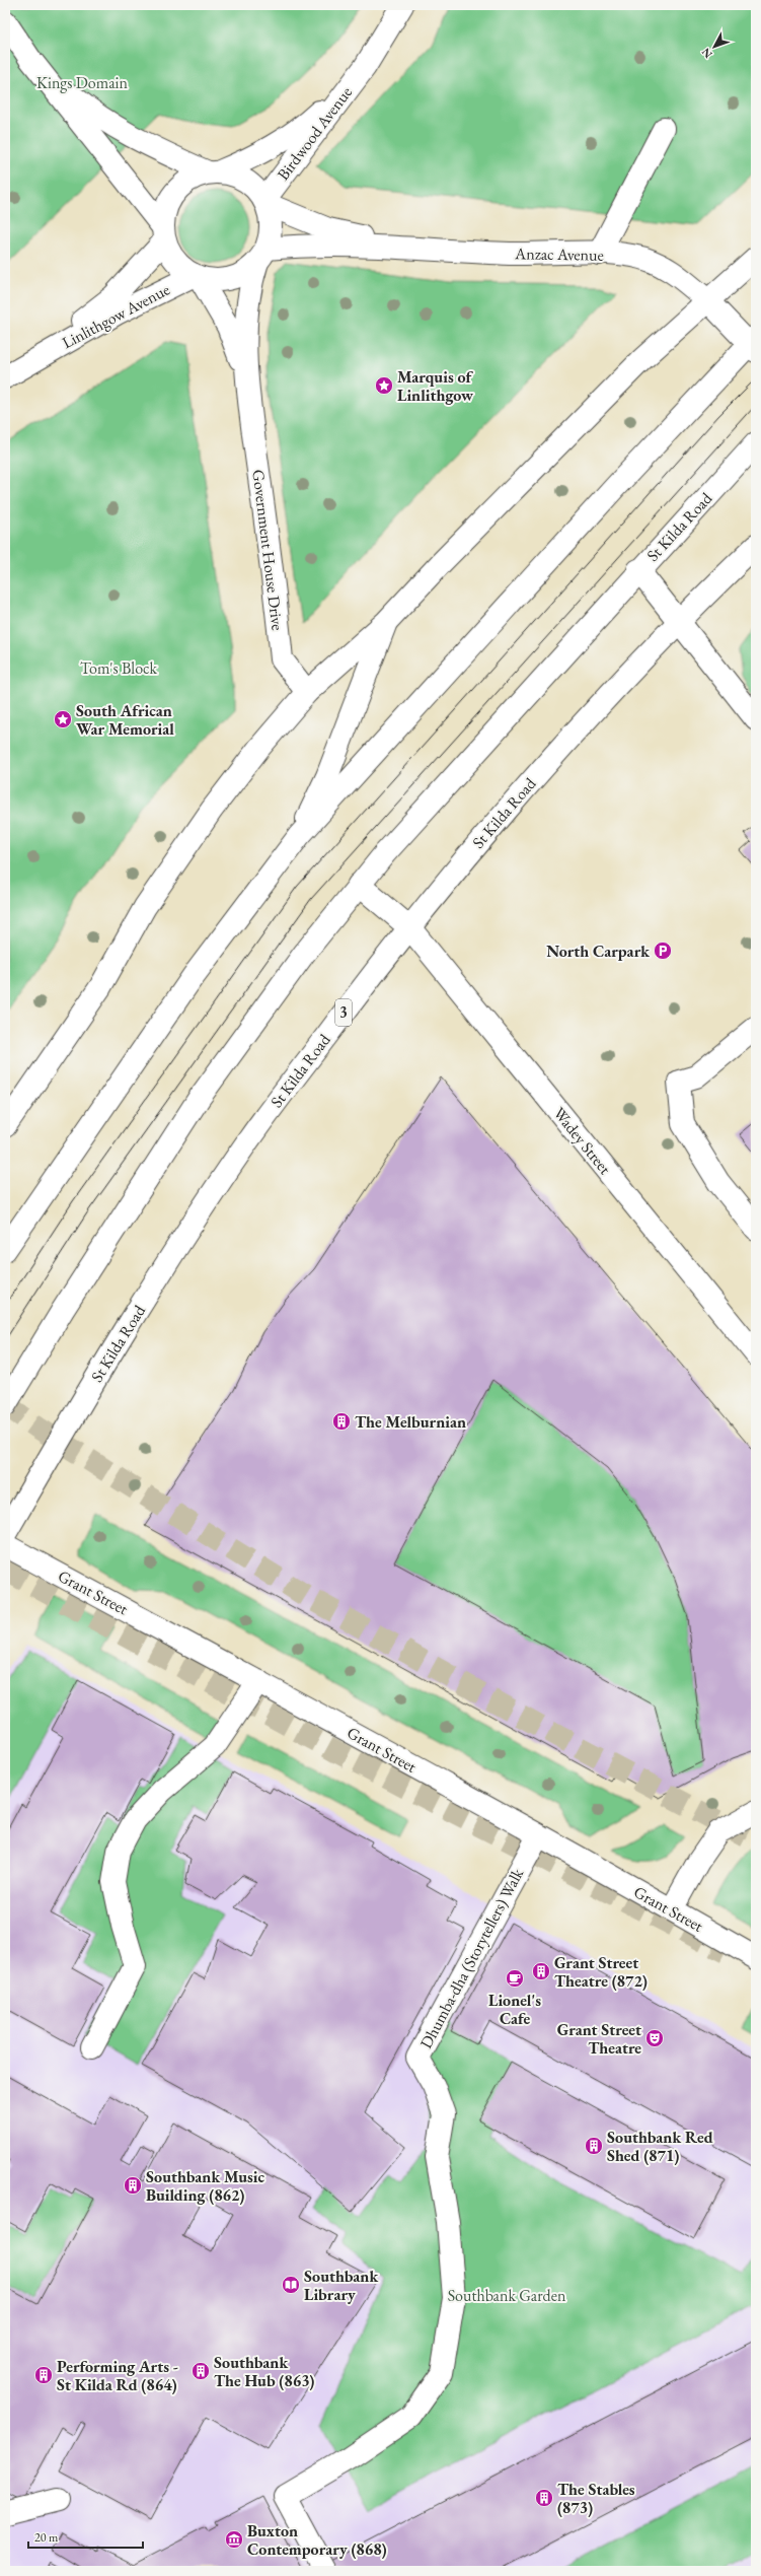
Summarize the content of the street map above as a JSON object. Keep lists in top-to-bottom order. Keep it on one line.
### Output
{"streets":{"main road":["Birdwood Avenue","Anzac Avenue","Linlithgow Avenue","St Kilda Road","Government House Drive","3","Wadey Street","Grant Street","Dhumba-dha (Storytellers) Walk"]},"crossings":[["Birdwood Avenue","Anzac Avenue"],["Birdwood Avenue","Linlithgow Avenue"],["Birdwood Avenue","Government House Drive"],["Anzac Avenue","Linlithgow Avenue"],["Anzac Avenue","Government House Drive"],["Linlithgow Avenue","Government House Drive"],["St Kilda Road","Wadey Street"],["Grant Street","Dhumba-dha (Storytellers) Walk"]],"parks":["Kings Domain","Tom's Block","Southbank Garden"],"places":{"place":["Marquis of Linlithgow","South African War Memorial"],"parking":["North Carpark"],"building":["The Melburnian","Grant Street Theatre (872)","Southbank Red Shed (871)","Southbank Music Building (862)","Southbank The Hub (863)","Performing Arts - St Kilda Rd (864)","The Stables (873)"],"cafe":["Lionel's Cafe"],"theatre":["Grant Street Theatre"],"library":["Southbank Library"],"museum":["Buxton Contemporary (868)"]},"scale_bar":"20 m","north":"bottom left"}
